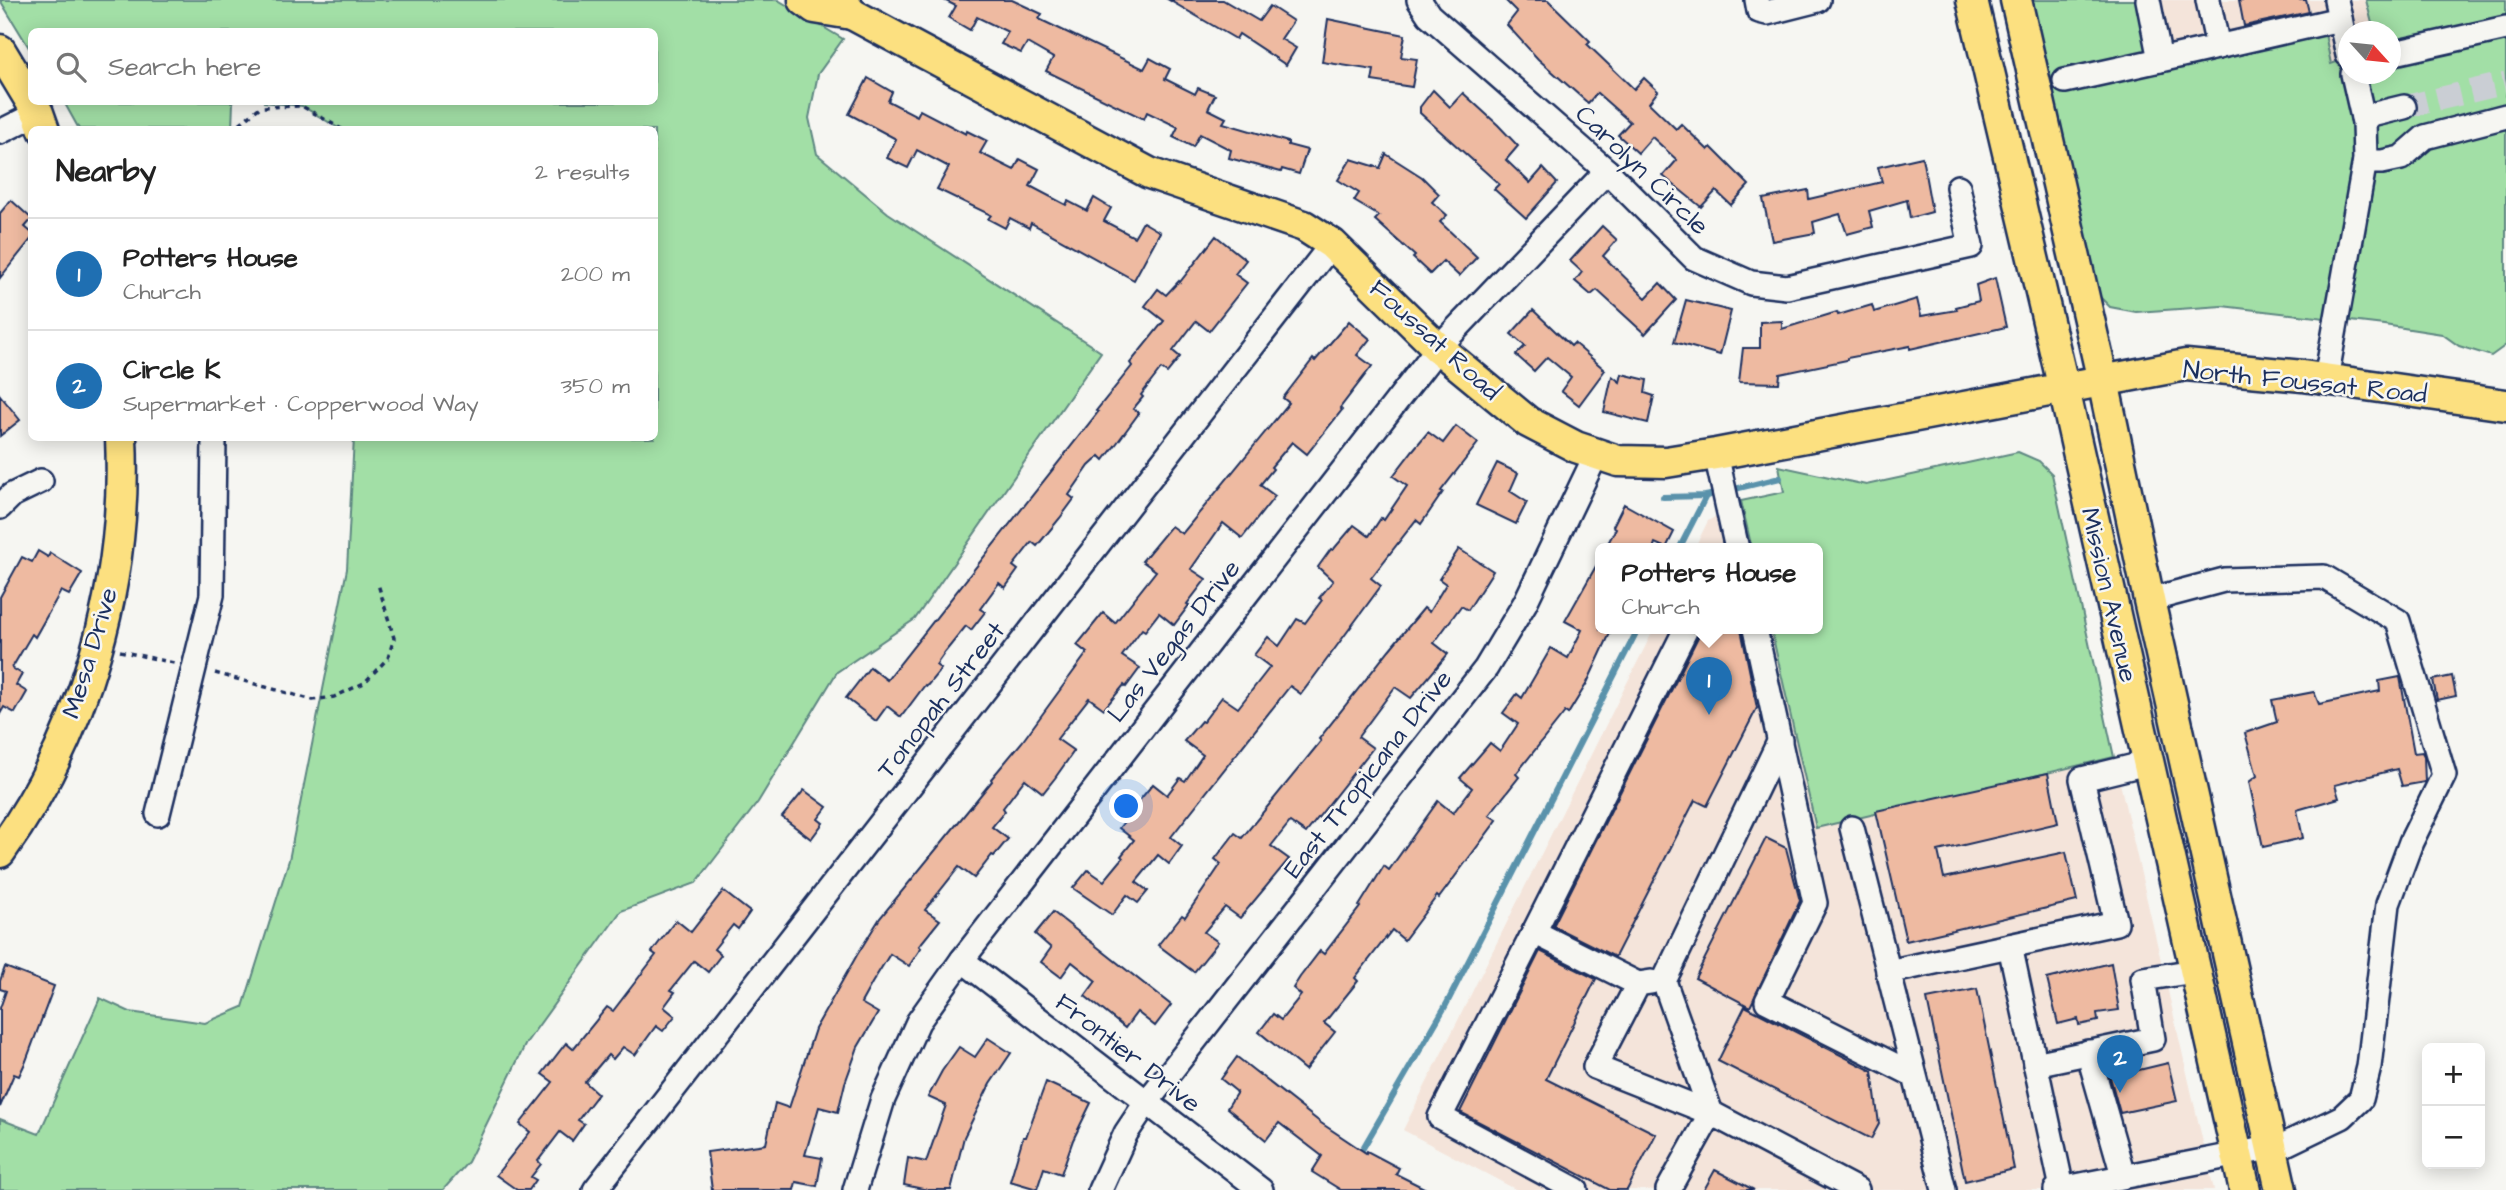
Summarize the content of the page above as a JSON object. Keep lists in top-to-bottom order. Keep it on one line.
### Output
{"streets":{"main road":["Foussat Road","North Foussat Road","Mission Avenue","Mesa Drive"],"street":["Carolyn Circle","Las Vegas Drive","Tonopah Street","East Tropicana Drive","Frontier Drive"]},"crossings":[["Carolyn Circle","Las Vegas Drive"],["Foussat Road","North Foussat Road"],["Foussat Road","Mission Avenue"],["Foussat Road","Las Vegas Drive"],["Foussat Road","Tonopah Street"],["Foussat Road","East Tropicana Drive"],["North Foussat Road","Mission Avenue"],["Las Vegas Drive","Frontier Drive"],["East Tropicana Drive","Frontier Drive"]],"north":"bottom right","page":{"search":"Search here","heading":["Nearby","2 results"],"list":[{"mark":"1","name":"Potters House","note":"Church","value":"200 m"},{"mark":"2","name":"Circle K","note":"Supermarket · Copperwood Way","value":"350 m"}],"popup":["Potters House","Church"],"pins":["1","2"],"map_buttons":["+","−"]}}
